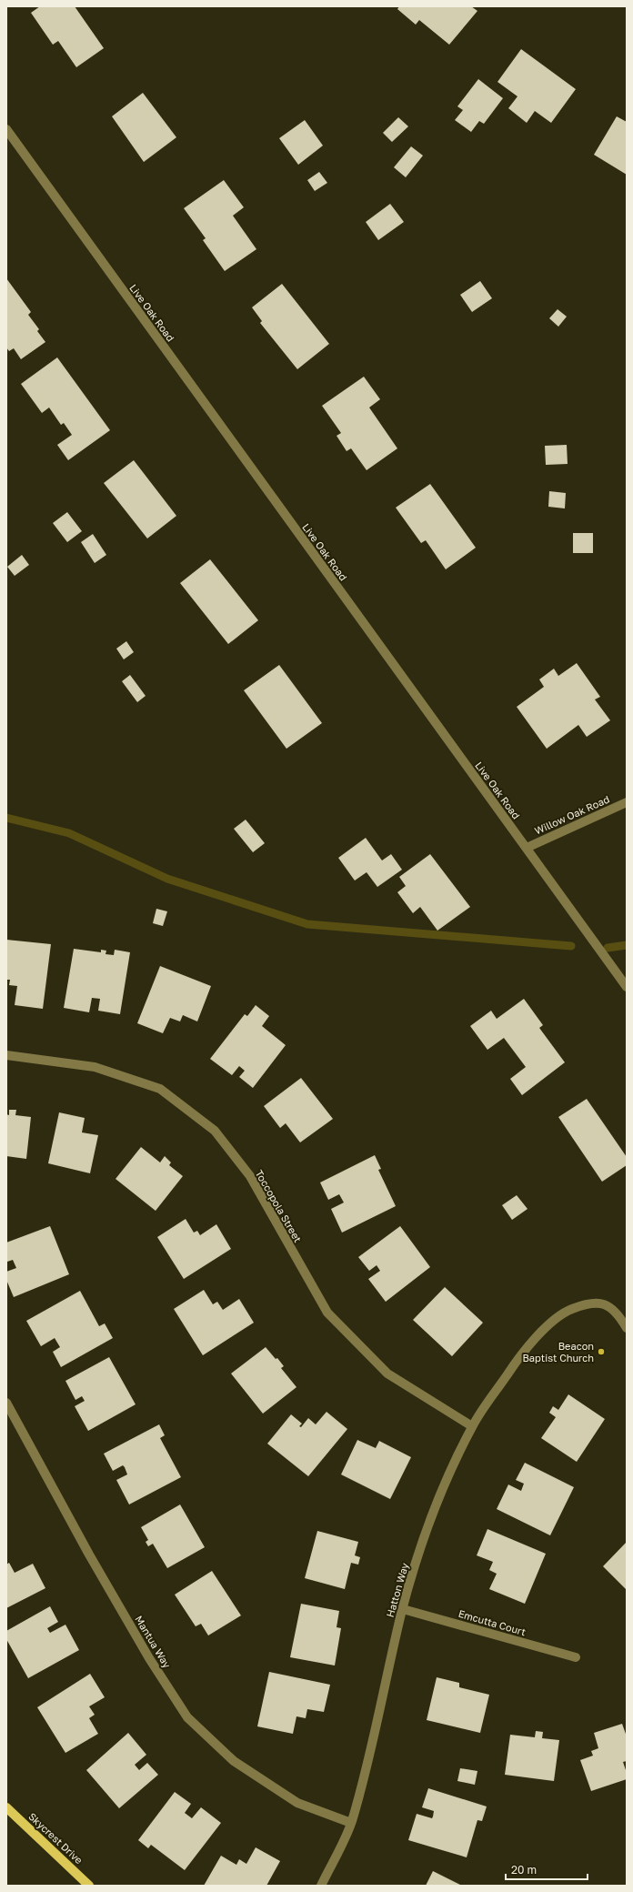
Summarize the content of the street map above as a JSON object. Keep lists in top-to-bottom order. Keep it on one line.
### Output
{"streets":{"main road":["Skycrest Drive"],"street":["Live Oak Road","Willow Oak Road","Toccopola Street","Hatton Way","Emcutta Court","Mantua Way"]},"crossings":[["Live Oak Road","Willow Oak Road"],["Toccopola Street","Hatton Way"],["Hatton Way","Emcutta Court"],["Hatton Way","Mantua Way"]],"places":["Beacon Baptist Church"],"scale_bar":"20 m"}
